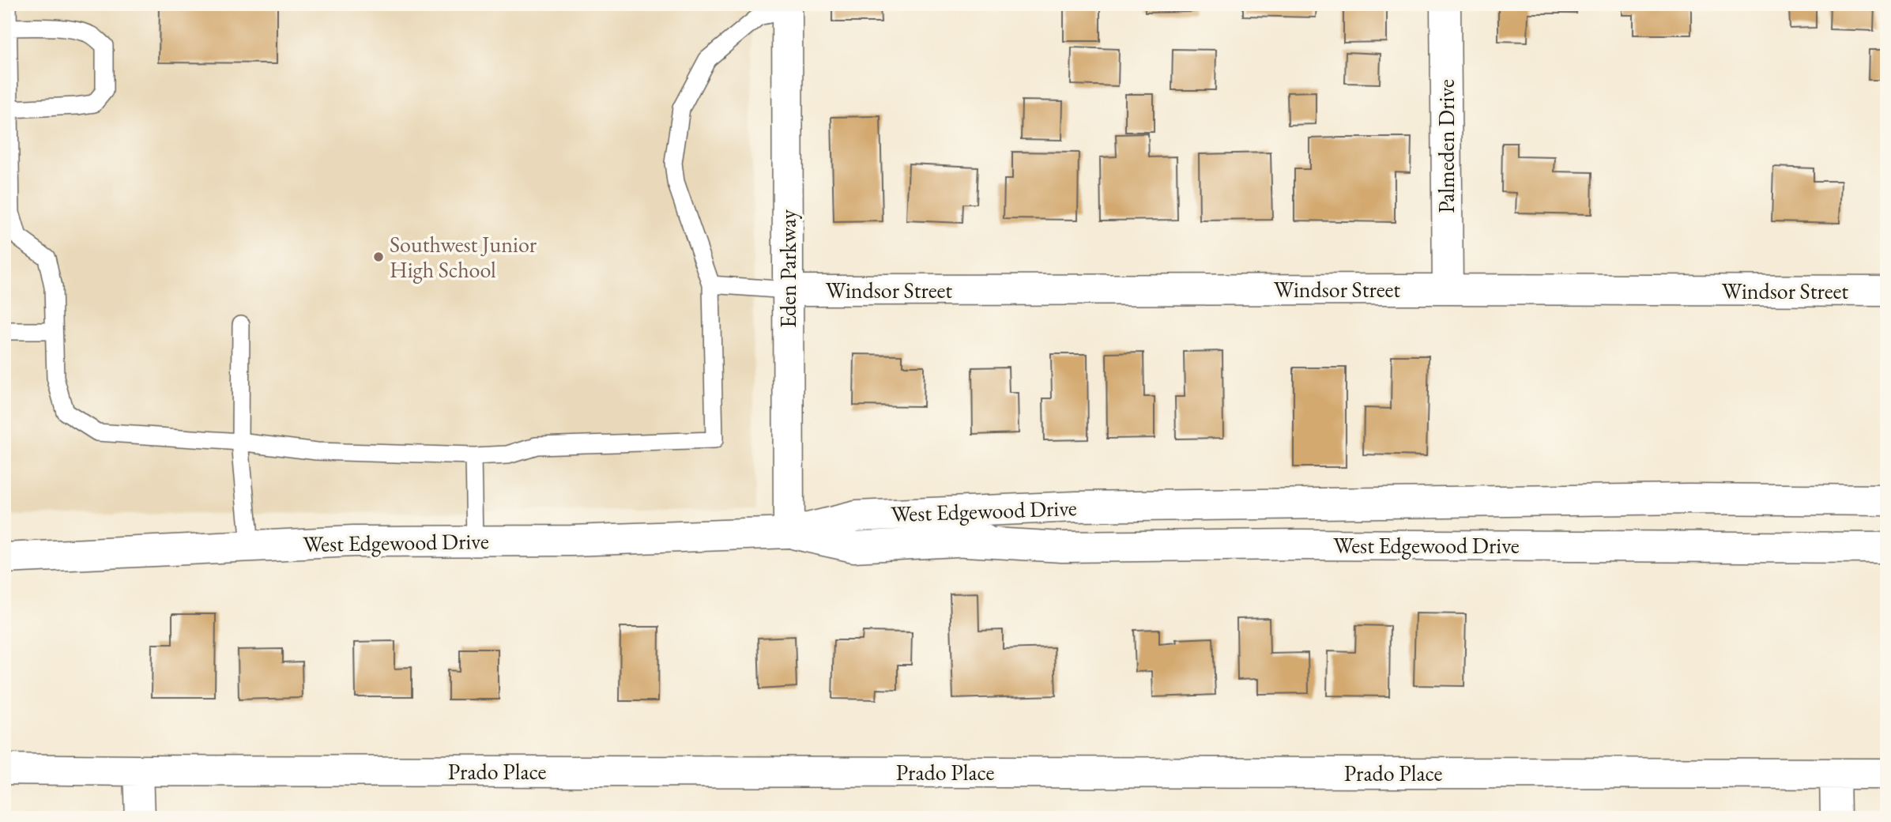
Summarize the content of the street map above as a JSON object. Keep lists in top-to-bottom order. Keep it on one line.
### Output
{"streets":{"street":["Palmeden Drive","Eden Parkway","Windsor Street","West Edgewood Drive","Prado Place"]},"crossings":[["Palmeden Drive","Windsor Street"],["Eden Parkway","Windsor Street"],["Eden Parkway","West Edgewood Drive"]],"places":["Southwest Junior High School"]}
